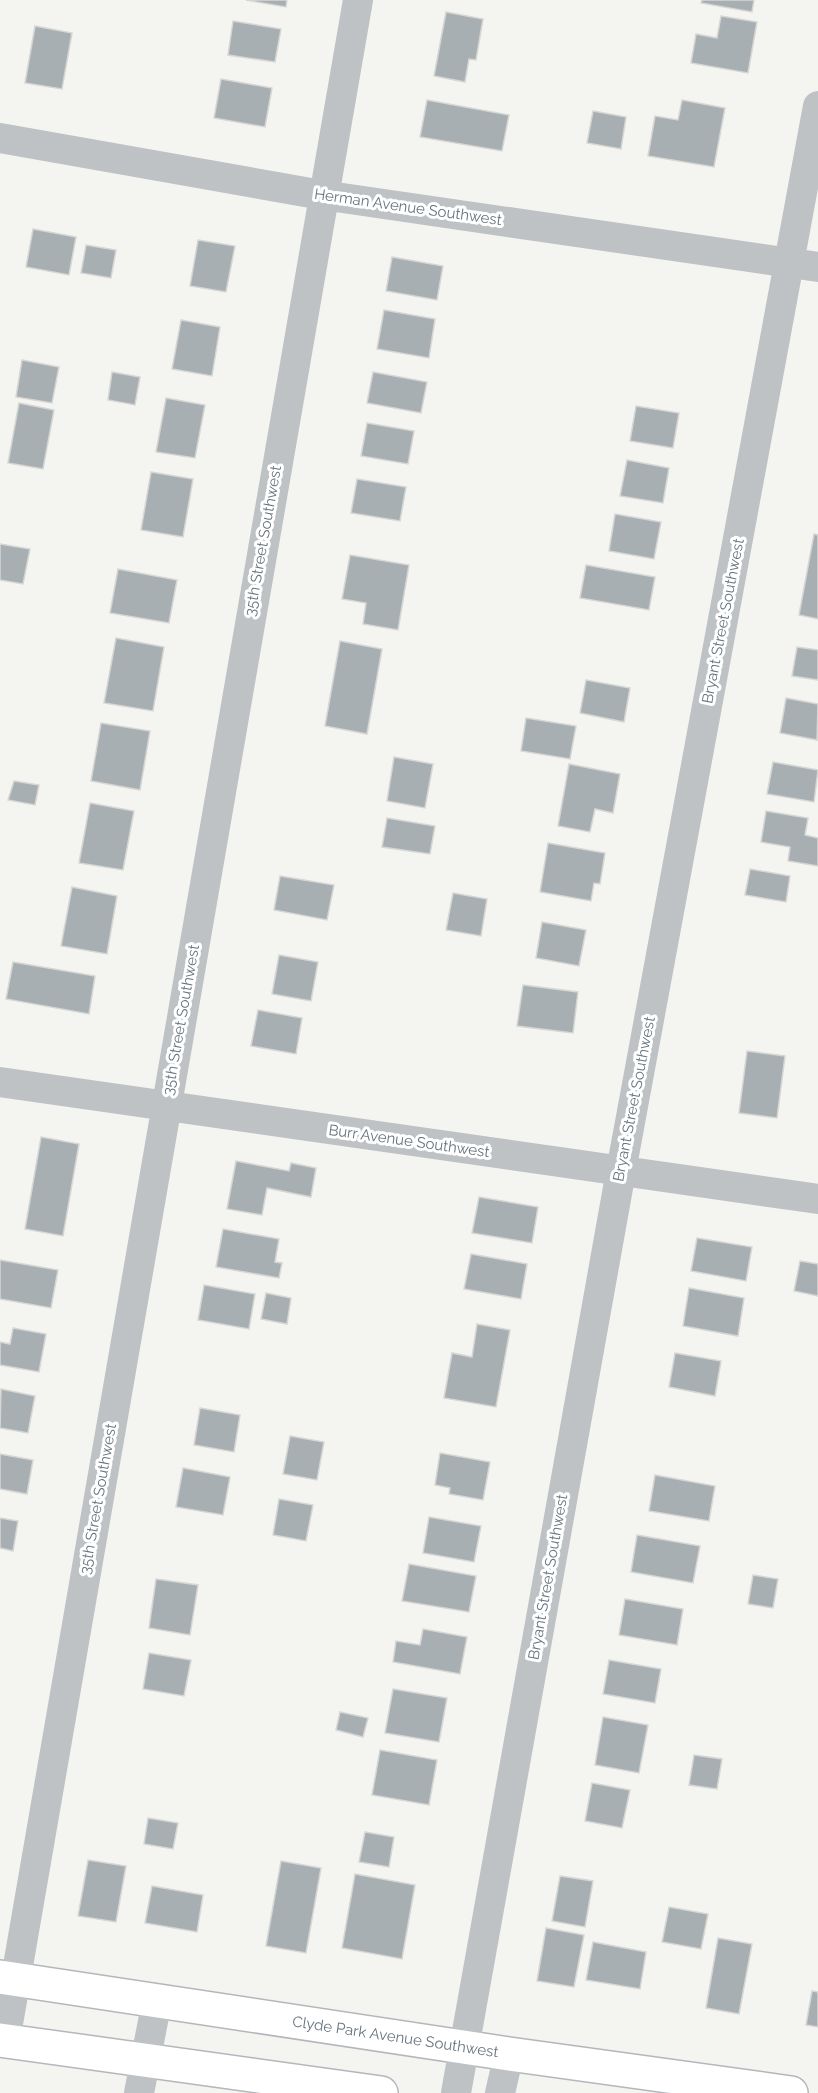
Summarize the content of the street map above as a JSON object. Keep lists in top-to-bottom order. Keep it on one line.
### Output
{"streets":{"main road":["Clyde Park Avenue Southwest"],"street":["Herman Avenue Southwest","35th Street Southwest","Bryant Street Southwest","Burr Avenue Southwest"]},"crossings":[["Herman Avenue Southwest","35th Street Southwest"],["Herman Avenue Southwest","Bryant Street Southwest"],["35th Street Southwest","Burr Avenue Southwest"],["35th Street Southwest","Clyde Park Avenue Southwest"],["Bryant Street Southwest","Burr Avenue Southwest"],["Bryant Street Southwest","Clyde Park Avenue Southwest"]]}
